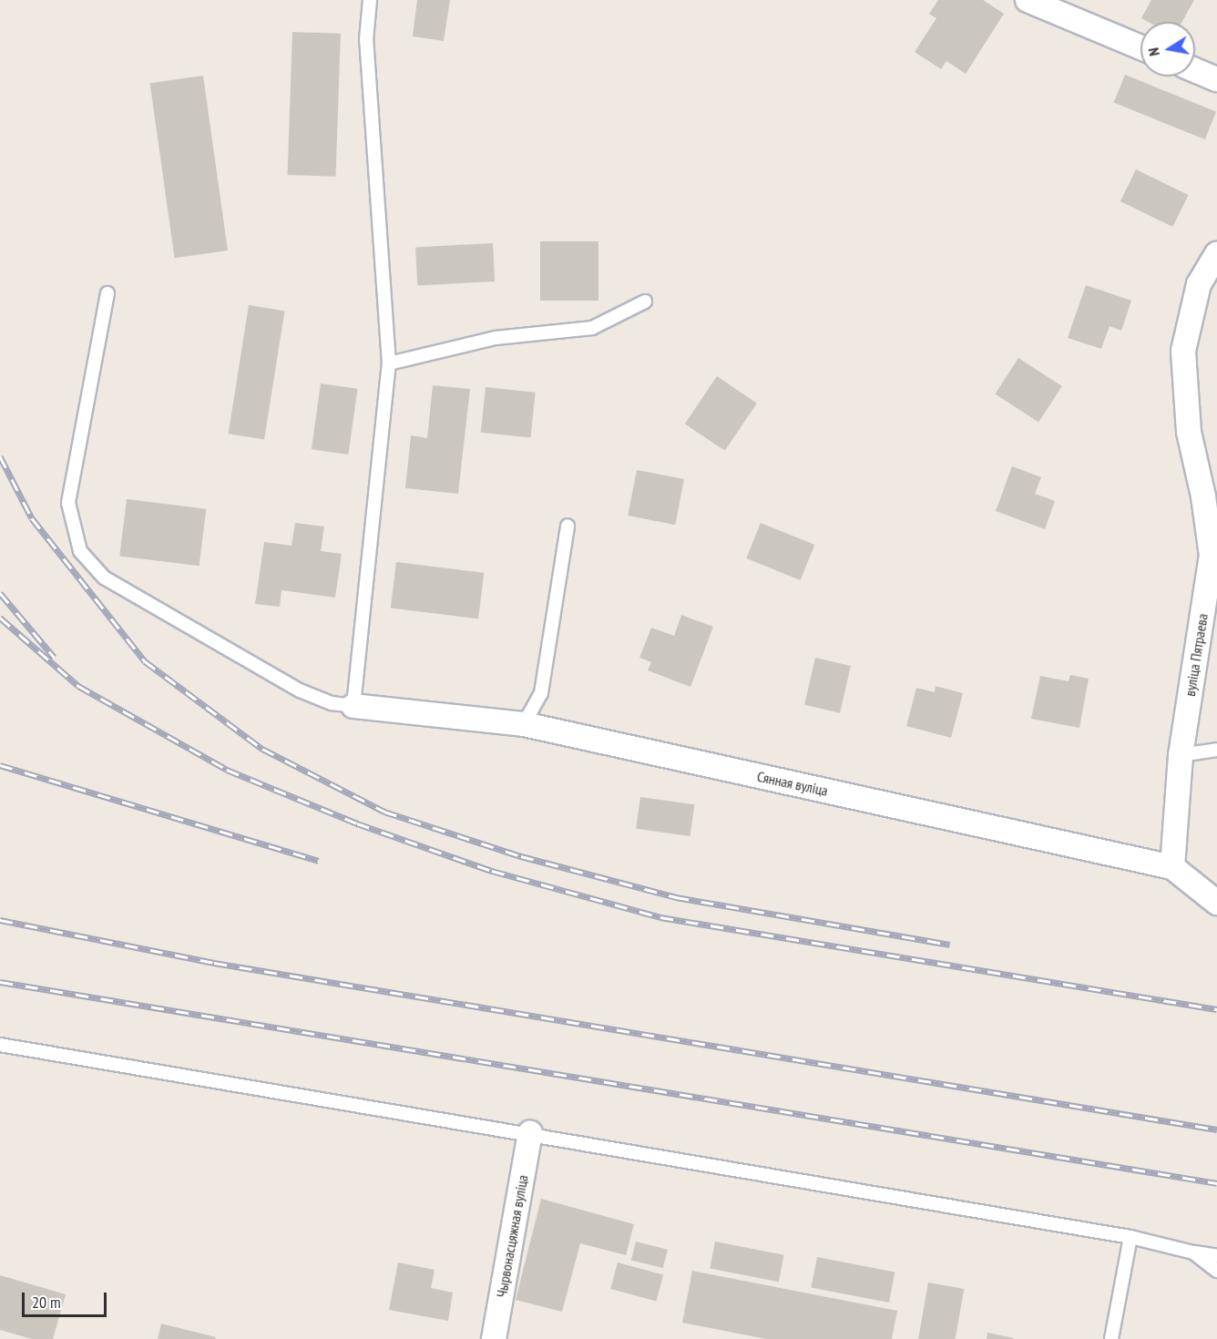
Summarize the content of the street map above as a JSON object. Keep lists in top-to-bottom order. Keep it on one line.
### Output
{"streets":{"street":["вуліца Пятраева","Сянная вуліца","Чырвонасцяжная вуліца"]},"crossings":[["вуліца Пятраева","Сянная вуліца"]],"scale_bar":"20 m","north":"left"}
